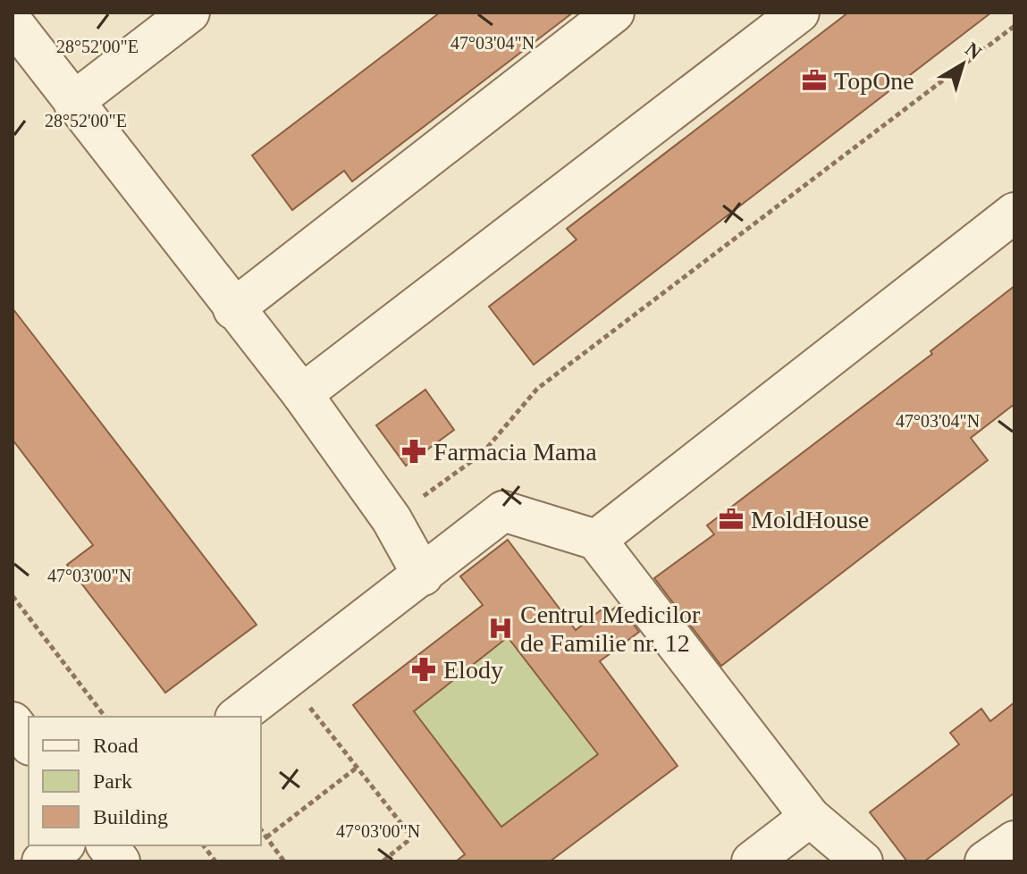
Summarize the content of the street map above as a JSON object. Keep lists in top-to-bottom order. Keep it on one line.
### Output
{"places":{"office":["TopOne","MoldHouse"],"pharmacy":["Farmacia Mama","Elody"],"hospital":["Centrul Medicilor de Familie nr. 12"]},"legend":["Road","Park","Building"],"north":"top right","coordinates":["47°03'04\"N","28°52'00\"E","47°03'00\"N"]}
